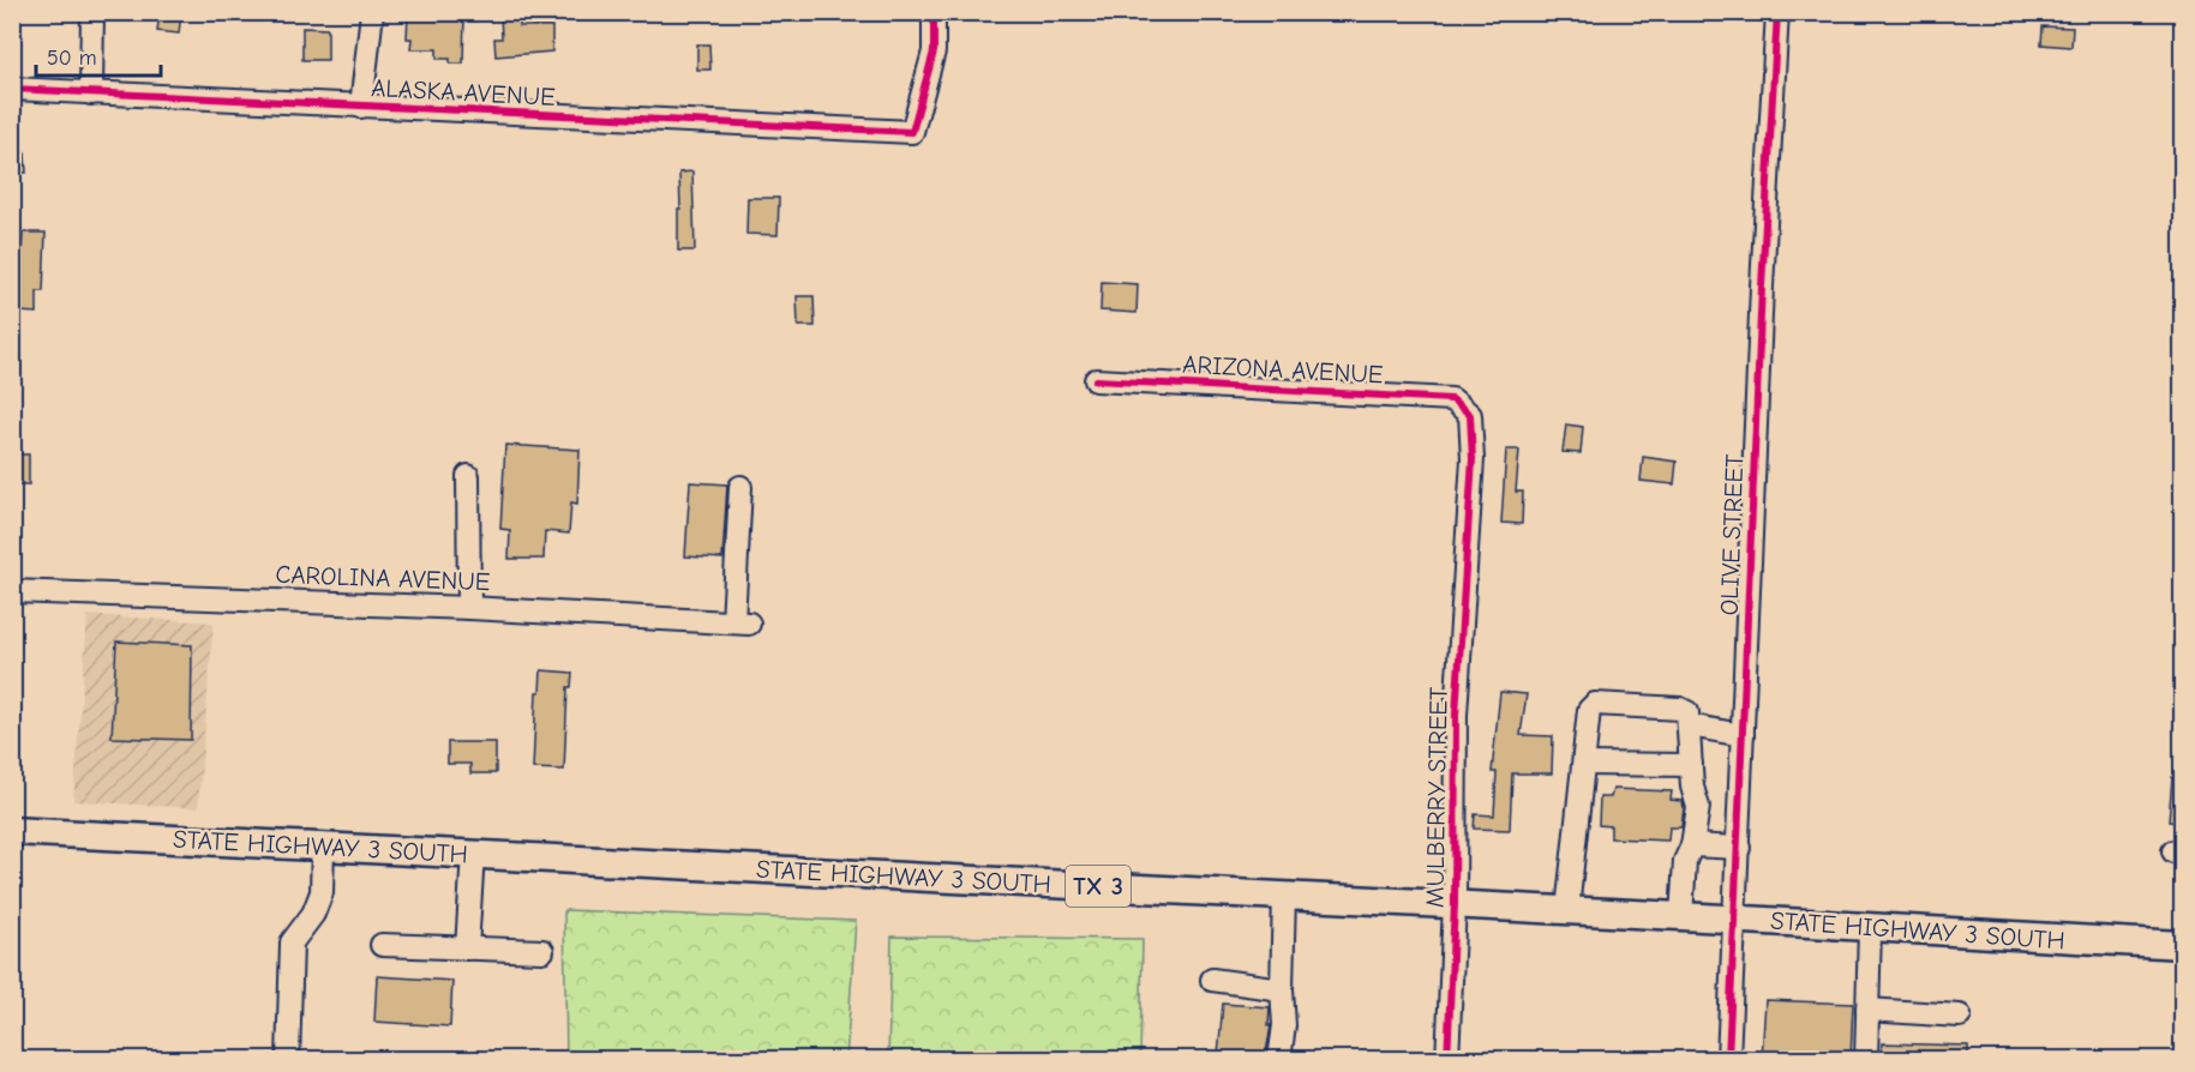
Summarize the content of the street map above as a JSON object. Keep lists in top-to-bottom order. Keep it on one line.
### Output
{"streets":{"main road":["STATE HIGHWAY 3 SOUTH","TX 3"],"street":["ALASKA AVENUE","ARIZONA AVENUE","OLIVE STREET","CAROLINA AVENUE","MULBERRY STREET"]},"crossings":[["ARIZONA AVENUE","MULBERRY STREET"],["OLIVE STREET","STATE HIGHWAY 3 SOUTH"],["MULBERRY STREET","STATE HIGHWAY 3 SOUTH"]],"scale_bar":"50 m"}
